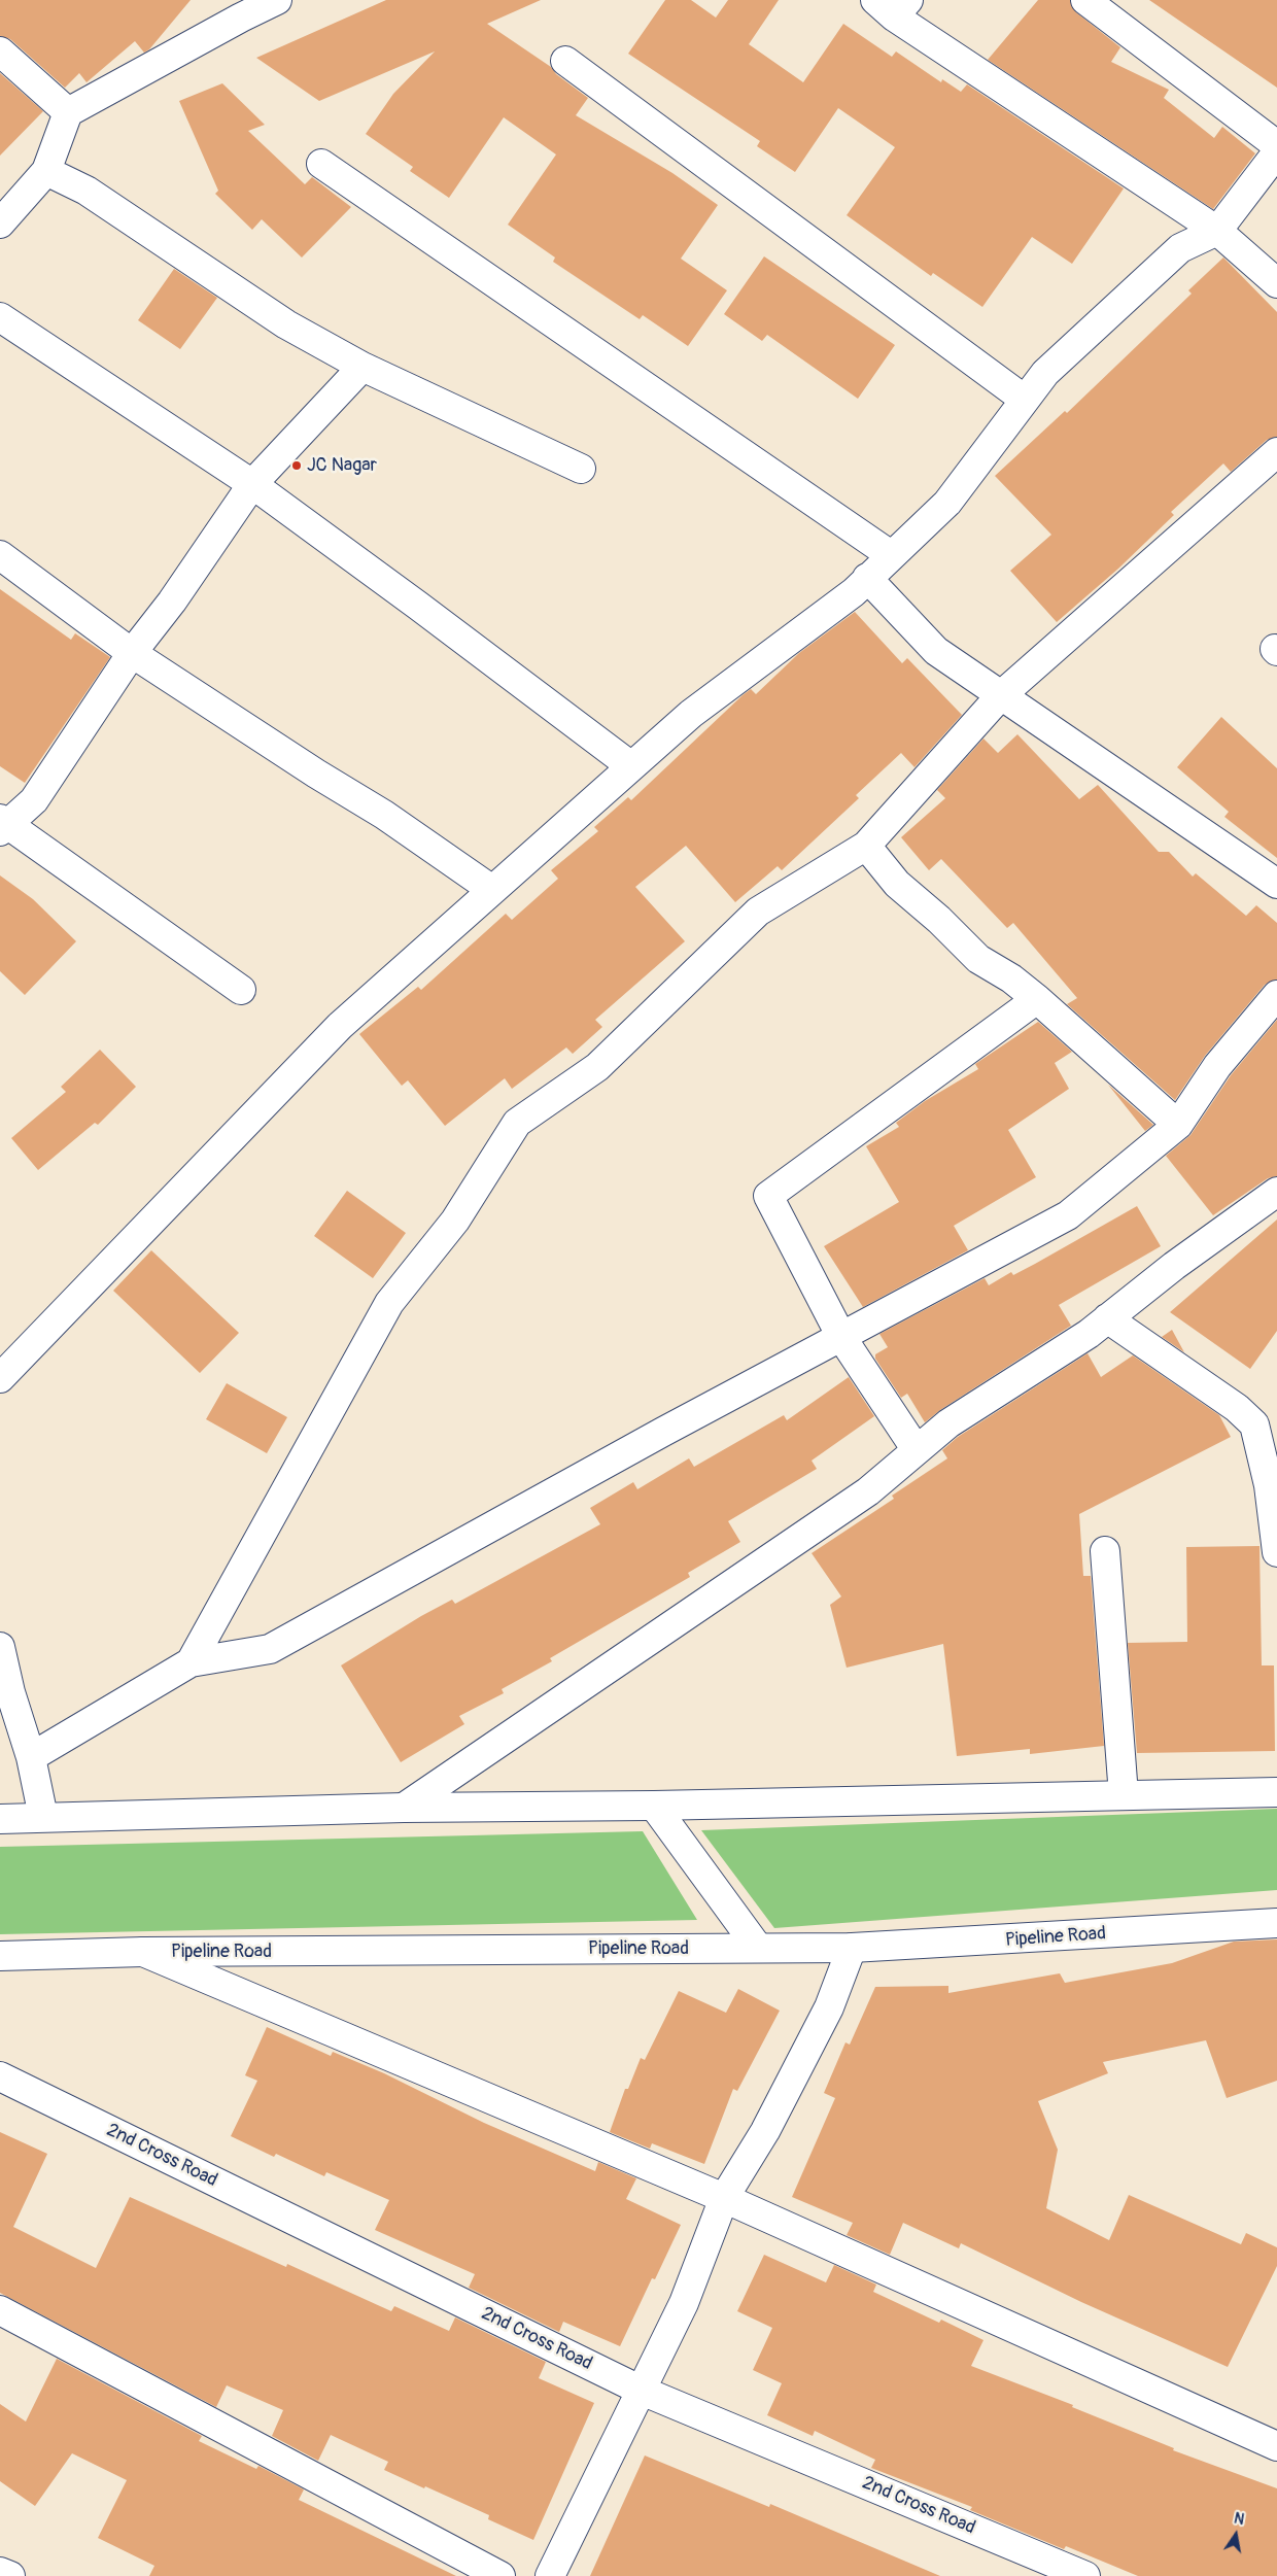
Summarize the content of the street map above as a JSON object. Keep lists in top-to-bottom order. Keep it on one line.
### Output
{"streets":{"street":["Pipeline Road","2nd Cross Road"]},"places":["JC Nagar"],"north":"top"}
